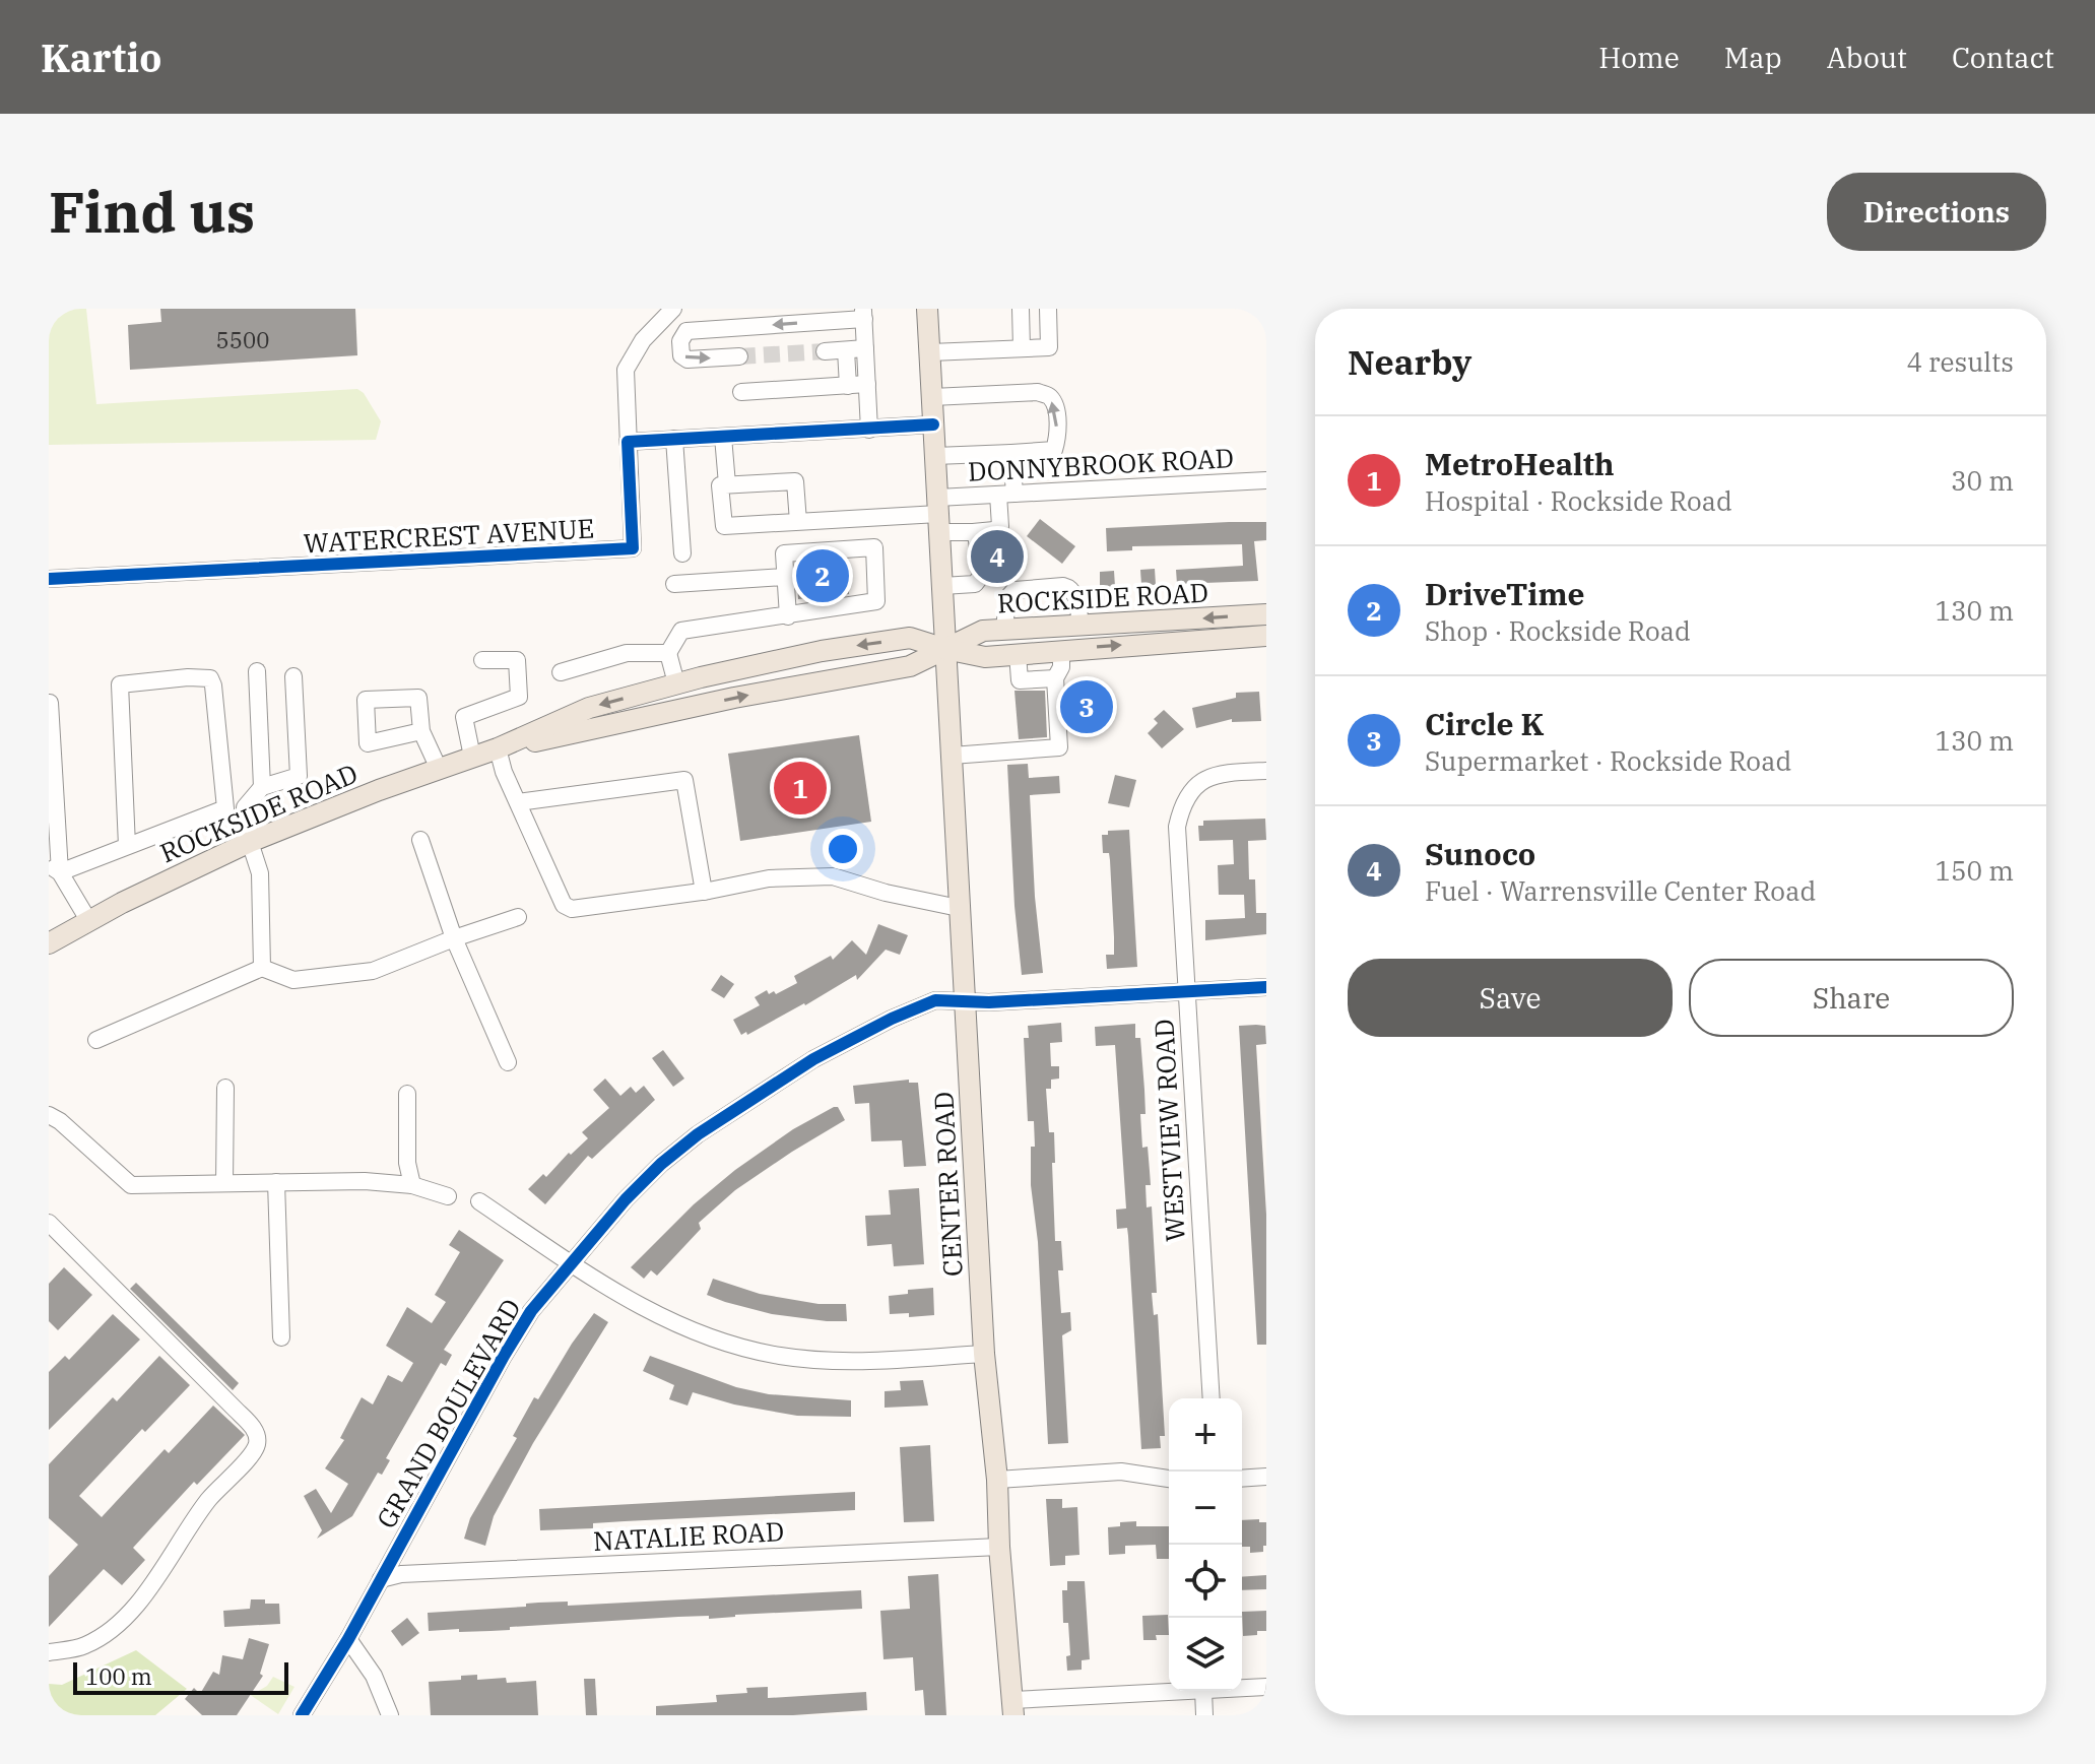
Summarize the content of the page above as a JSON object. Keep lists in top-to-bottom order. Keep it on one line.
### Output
{"streets":{"main road":["ROCKSIDE ROAD","CENTER ROAD"],"street":["DONNYBROOK ROAD","WATERCREST AVENUE","WESTVIEW ROAD","GRAND BOULEVARD","NATALIE ROAD"]},"crossings":[["DONNYBROOK ROAD","CENTER ROAD"],["ROCKSIDE ROAD","CENTER ROAD"],["WESTVIEW ROAD","GRAND BOULEVARD"],["CENTER ROAD","GRAND BOULEVARD"],["CENTER ROAD","NATALIE ROAD"],["GRAND BOULEVARD","NATALIE ROAD"]],"house_numbers":["5500"],"scale_bar":"100 m","page":{"header":"Kartio","nav":["Home","Map","About","Contact"],"buttons":["Directions",["Save","Share"]],"title":"Find us","heading":["Nearby","4 results"],"list":[{"mark":"1","name":"MetroHealth","note":"Hospital · Rockside Road","value":"30 m"},{"mark":"2","name":"DriveTime","note":"Shop · Rockside Road","value":"130 m"},{"mark":"3","name":"Circle K","note":"Supermarket · Rockside Road","value":"130 m"},{"mark":"4","name":"Sunoco","note":"Fuel · Warrensville Center Road","value":"150 m"}],"pins":["4","2","3","1"],"map_buttons":["+","−"],"scale":"100 m"}}
